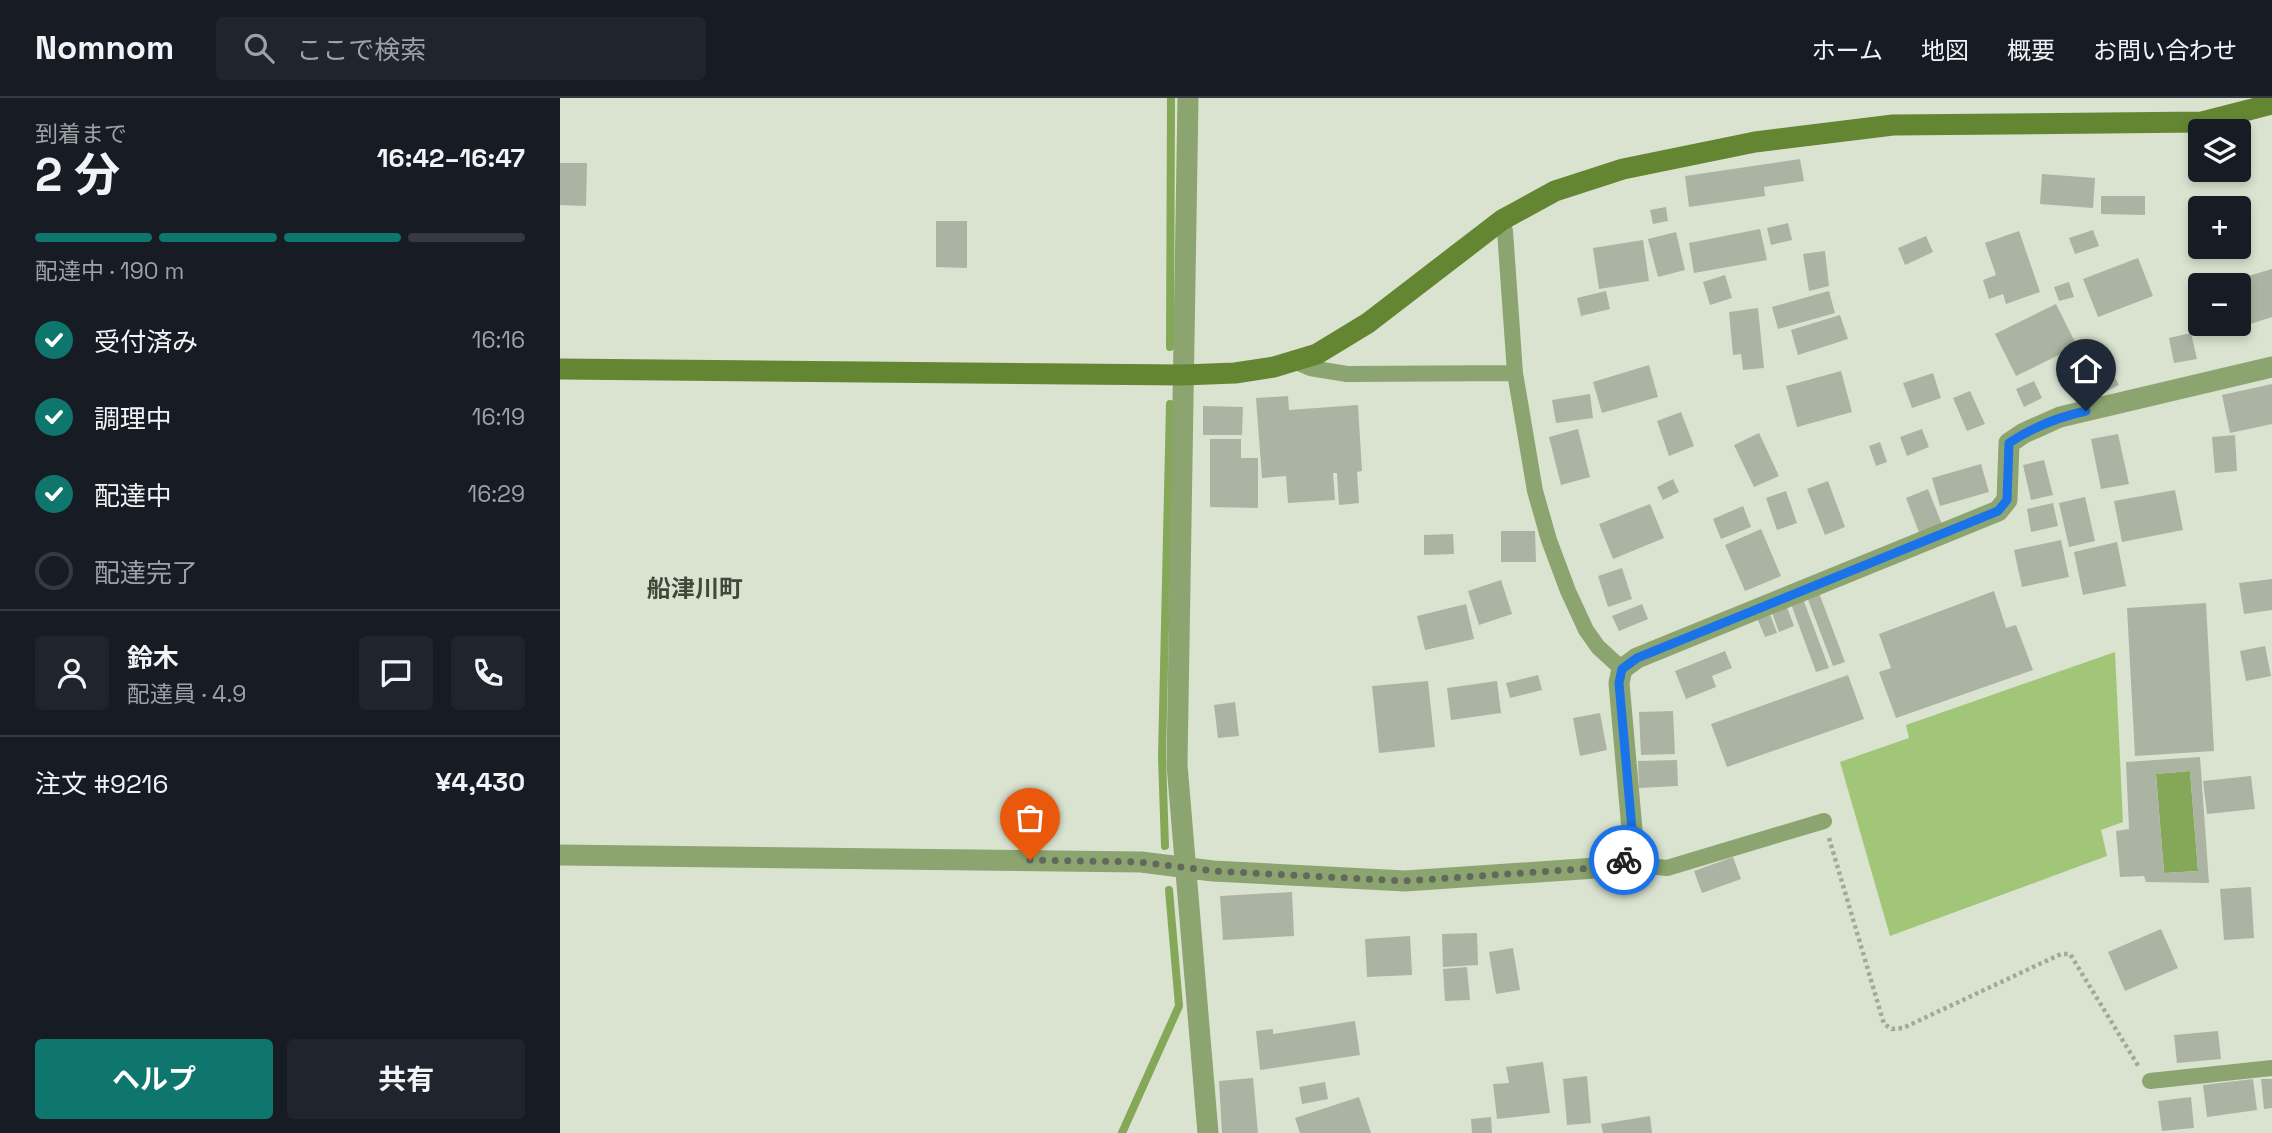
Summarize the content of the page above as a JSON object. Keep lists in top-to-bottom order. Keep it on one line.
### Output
{"districts":["船津川町"],"page":{"header":"Nomnom","search":"ここで検索","nav":["ホーム","地図","概要","お問い合わせ"],"heading":["2 分","到着まで","16:42–16:47"],"panel":["鈴木","配達員 · 4.9","注文 #9216","¥4,430"],"map_buttons":["+","−"],"bar":"配達中 · 190 m","list":[["受付済み","16:16"],["調理中","16:19"],["配達中","16:29"],"配達完了"],"buttons":["ヘルプ","共有"]}}
